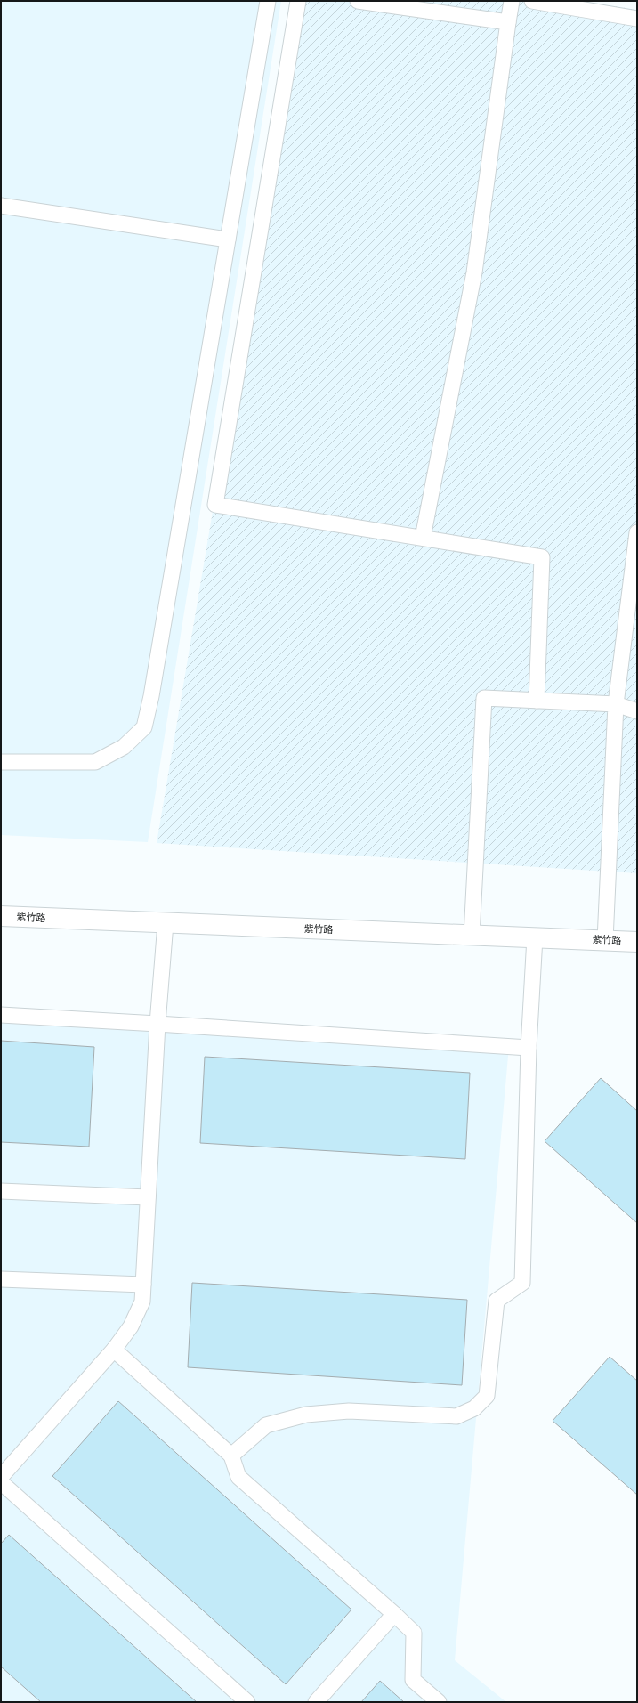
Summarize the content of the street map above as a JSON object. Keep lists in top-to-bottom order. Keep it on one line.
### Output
{"streets":{"street":["紫竹路"]}}
